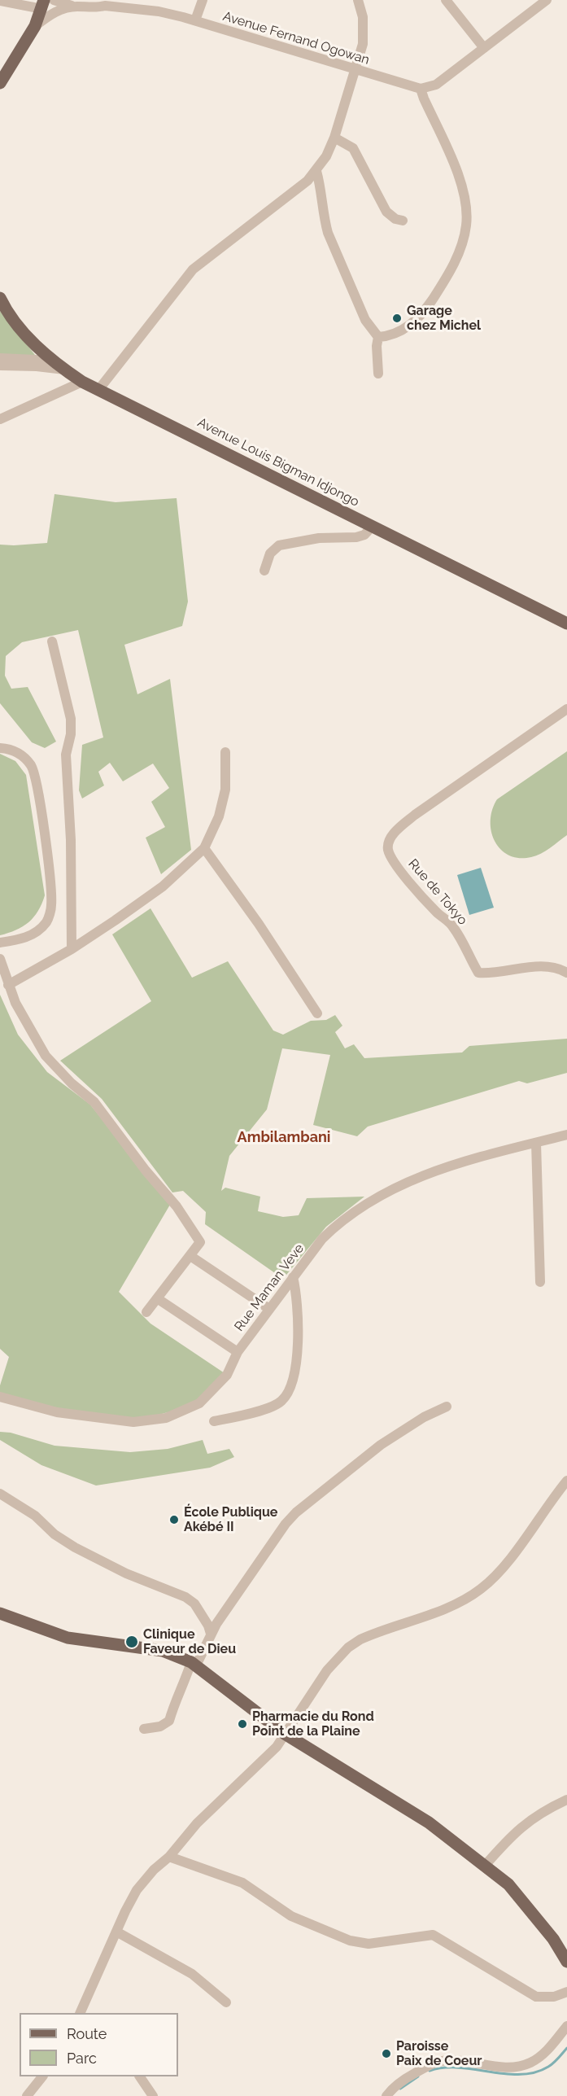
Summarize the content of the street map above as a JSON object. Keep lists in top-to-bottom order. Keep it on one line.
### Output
{"streets":{"main road":["Avenue Louis Bigman Idjongo"],"street":["Avenue Fernand Ogowan","Rue de Tokyo","Rue Maman Veve"]},"districts":["Ambilambani"],"places":["Garage chez Michel","École Publique Akébé II","Clinique Faveur de Dieu","Pharmacie du Rond Point de la Plaine","Paroisse Paix de Coeur"],"legend":["Route","Parc"]}
